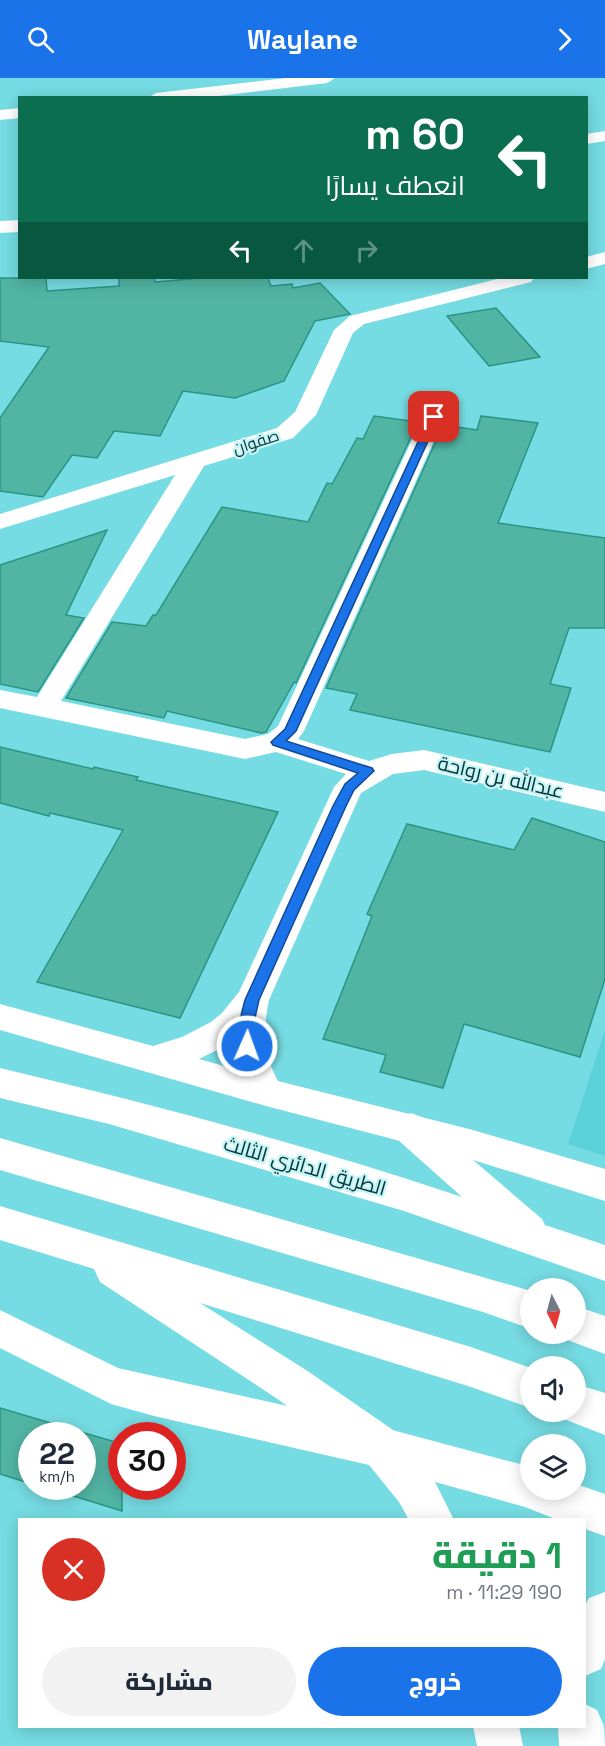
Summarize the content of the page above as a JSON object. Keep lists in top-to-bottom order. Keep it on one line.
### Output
{"streets":{"main road":["الطريق الدائري الثالث"],"street":["صفوان","عبدالله بن رواحة"]},"north":"bottom","page":{"header":"Waylane","turn":["60 m","انعطف يسارًا"],"speed":"22 km/h","limit":"30","heading":["1 دقيقة","190 m · 11:29"],"buttons":["خروج","مشاركة"]}}
